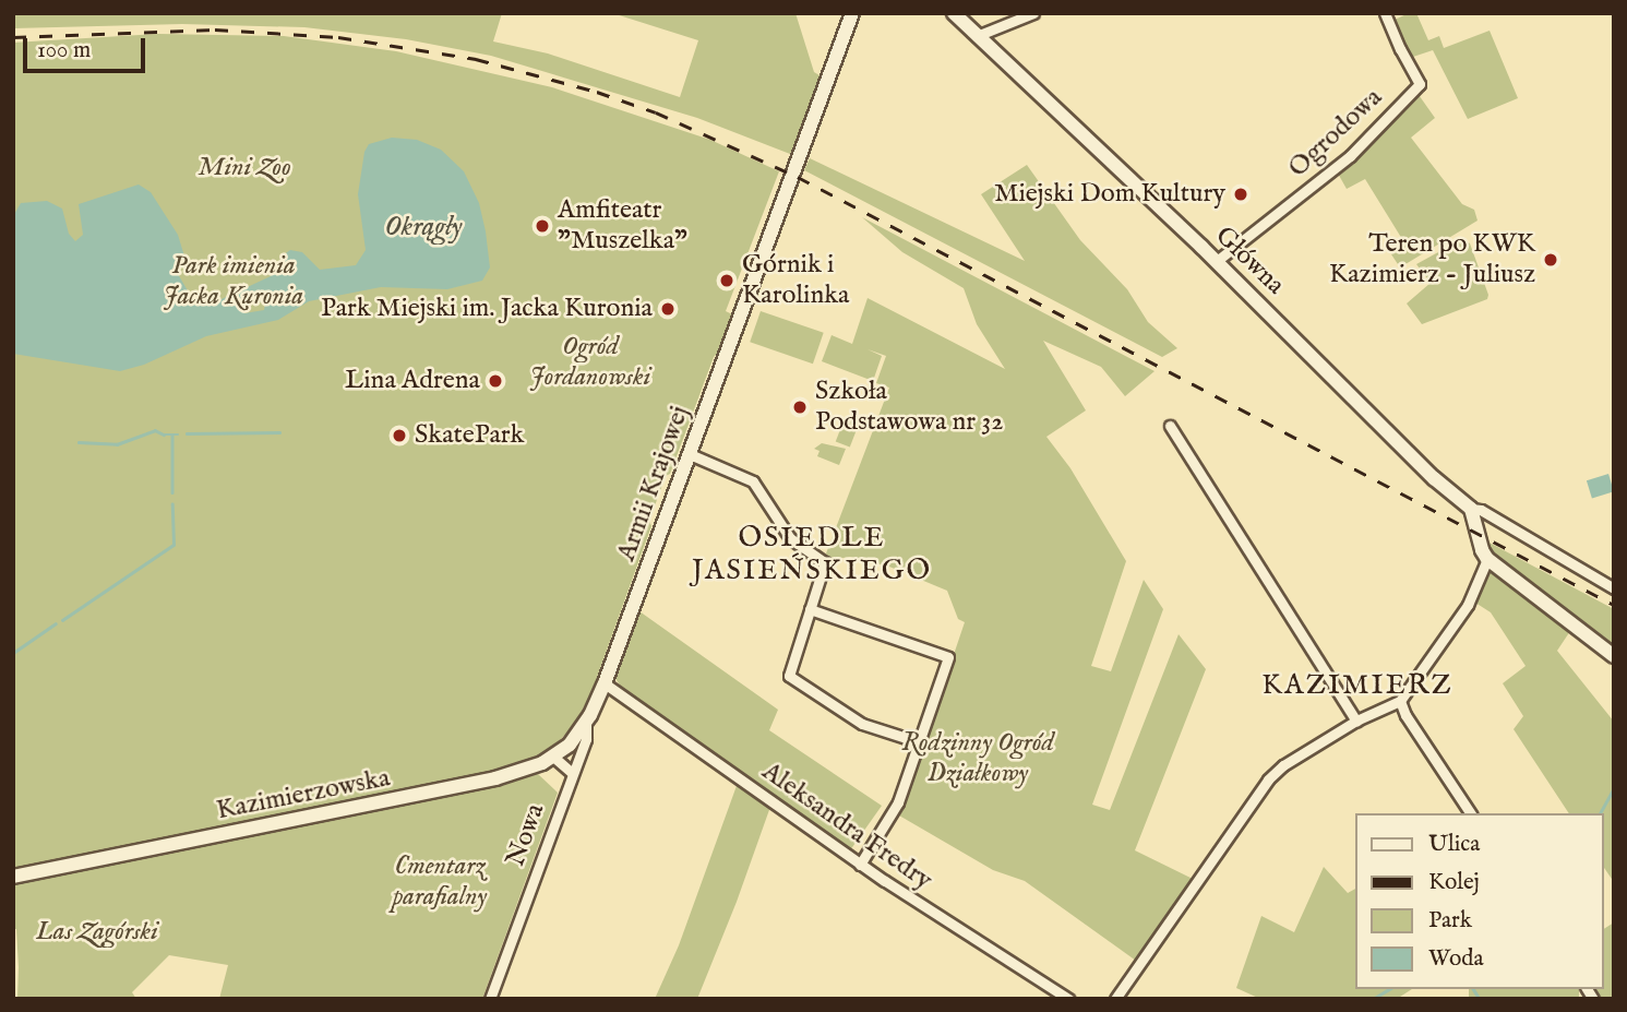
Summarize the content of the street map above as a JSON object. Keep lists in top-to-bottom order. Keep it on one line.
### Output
{"streets":{"street":["Ogrodowa","Główna","Armii Krajowej","Kazimierzowska","Aleksandra Fredry","Nowa"]},"crossings":[["Ogrodowa","Główna"],["Armii Krajowej","Kazimierzowska"],["Armii Krajowej","Aleksandra Fredry"],["Armii Krajowej","Nowa"],["Kazimierzowska","Nowa"]],"districts":["OSIEDLE JASIEŃSKIEGO","KAZIMIERZ"],"water":["Okrągły"],"parks":["Mini Zoo","Park imienia Jacka Kuronia","Ogród Jordanowski","Rodzinny Ogród Działkowy","Cmentarz parafialny","Las Zagórski"],"places":["Miejski Dom Kultury","Amfiteatr \"Muszelka\"","Teren po KWK Kazimierz - Juliusz","Górnik i Karolinka","Park Miejski im. Jacka Kuronia","Lina Adrena","Szkoła Podstawowa nr 32","SkatePark"],"legend":["Ulica","Kolej","Park","Woda"],"scale_bar":"100 m"}
